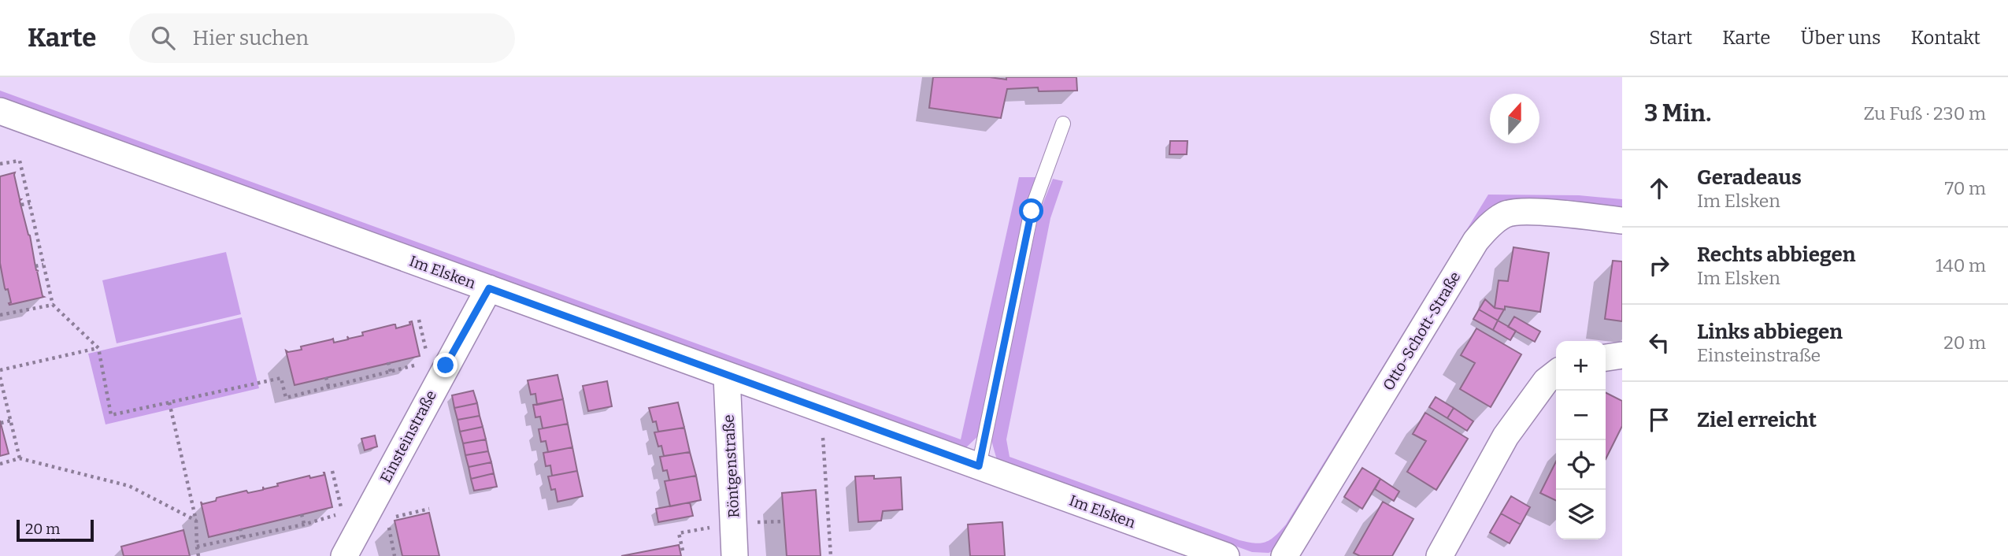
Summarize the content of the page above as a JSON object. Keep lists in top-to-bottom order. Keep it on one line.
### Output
{"streets":{"street":["Im Elsken","Otto-Schott-Straße","Einsteinstraße","Röntgenstraße"]},"crossings":[["Im Elsken","Einsteinstraße"],["Im Elsken","Röntgenstraße"]],"scale_bar":"20 m","north":"top","page":{"header":"Karte","search":"Hier suchen","nav":["Start","Karte","Über uns","Kontakt"],"heading":["3 Min.","Zu Fuß · 230 m"],"list":[["Geradeaus","Im Elsken","70 m"],["Rechts abbiegen","Im Elsken","140 m"],["Links abbiegen","Einsteinstraße","20 m"],"Ziel erreicht"],"map_buttons":["+","−"],"scale":"20 m"}}
